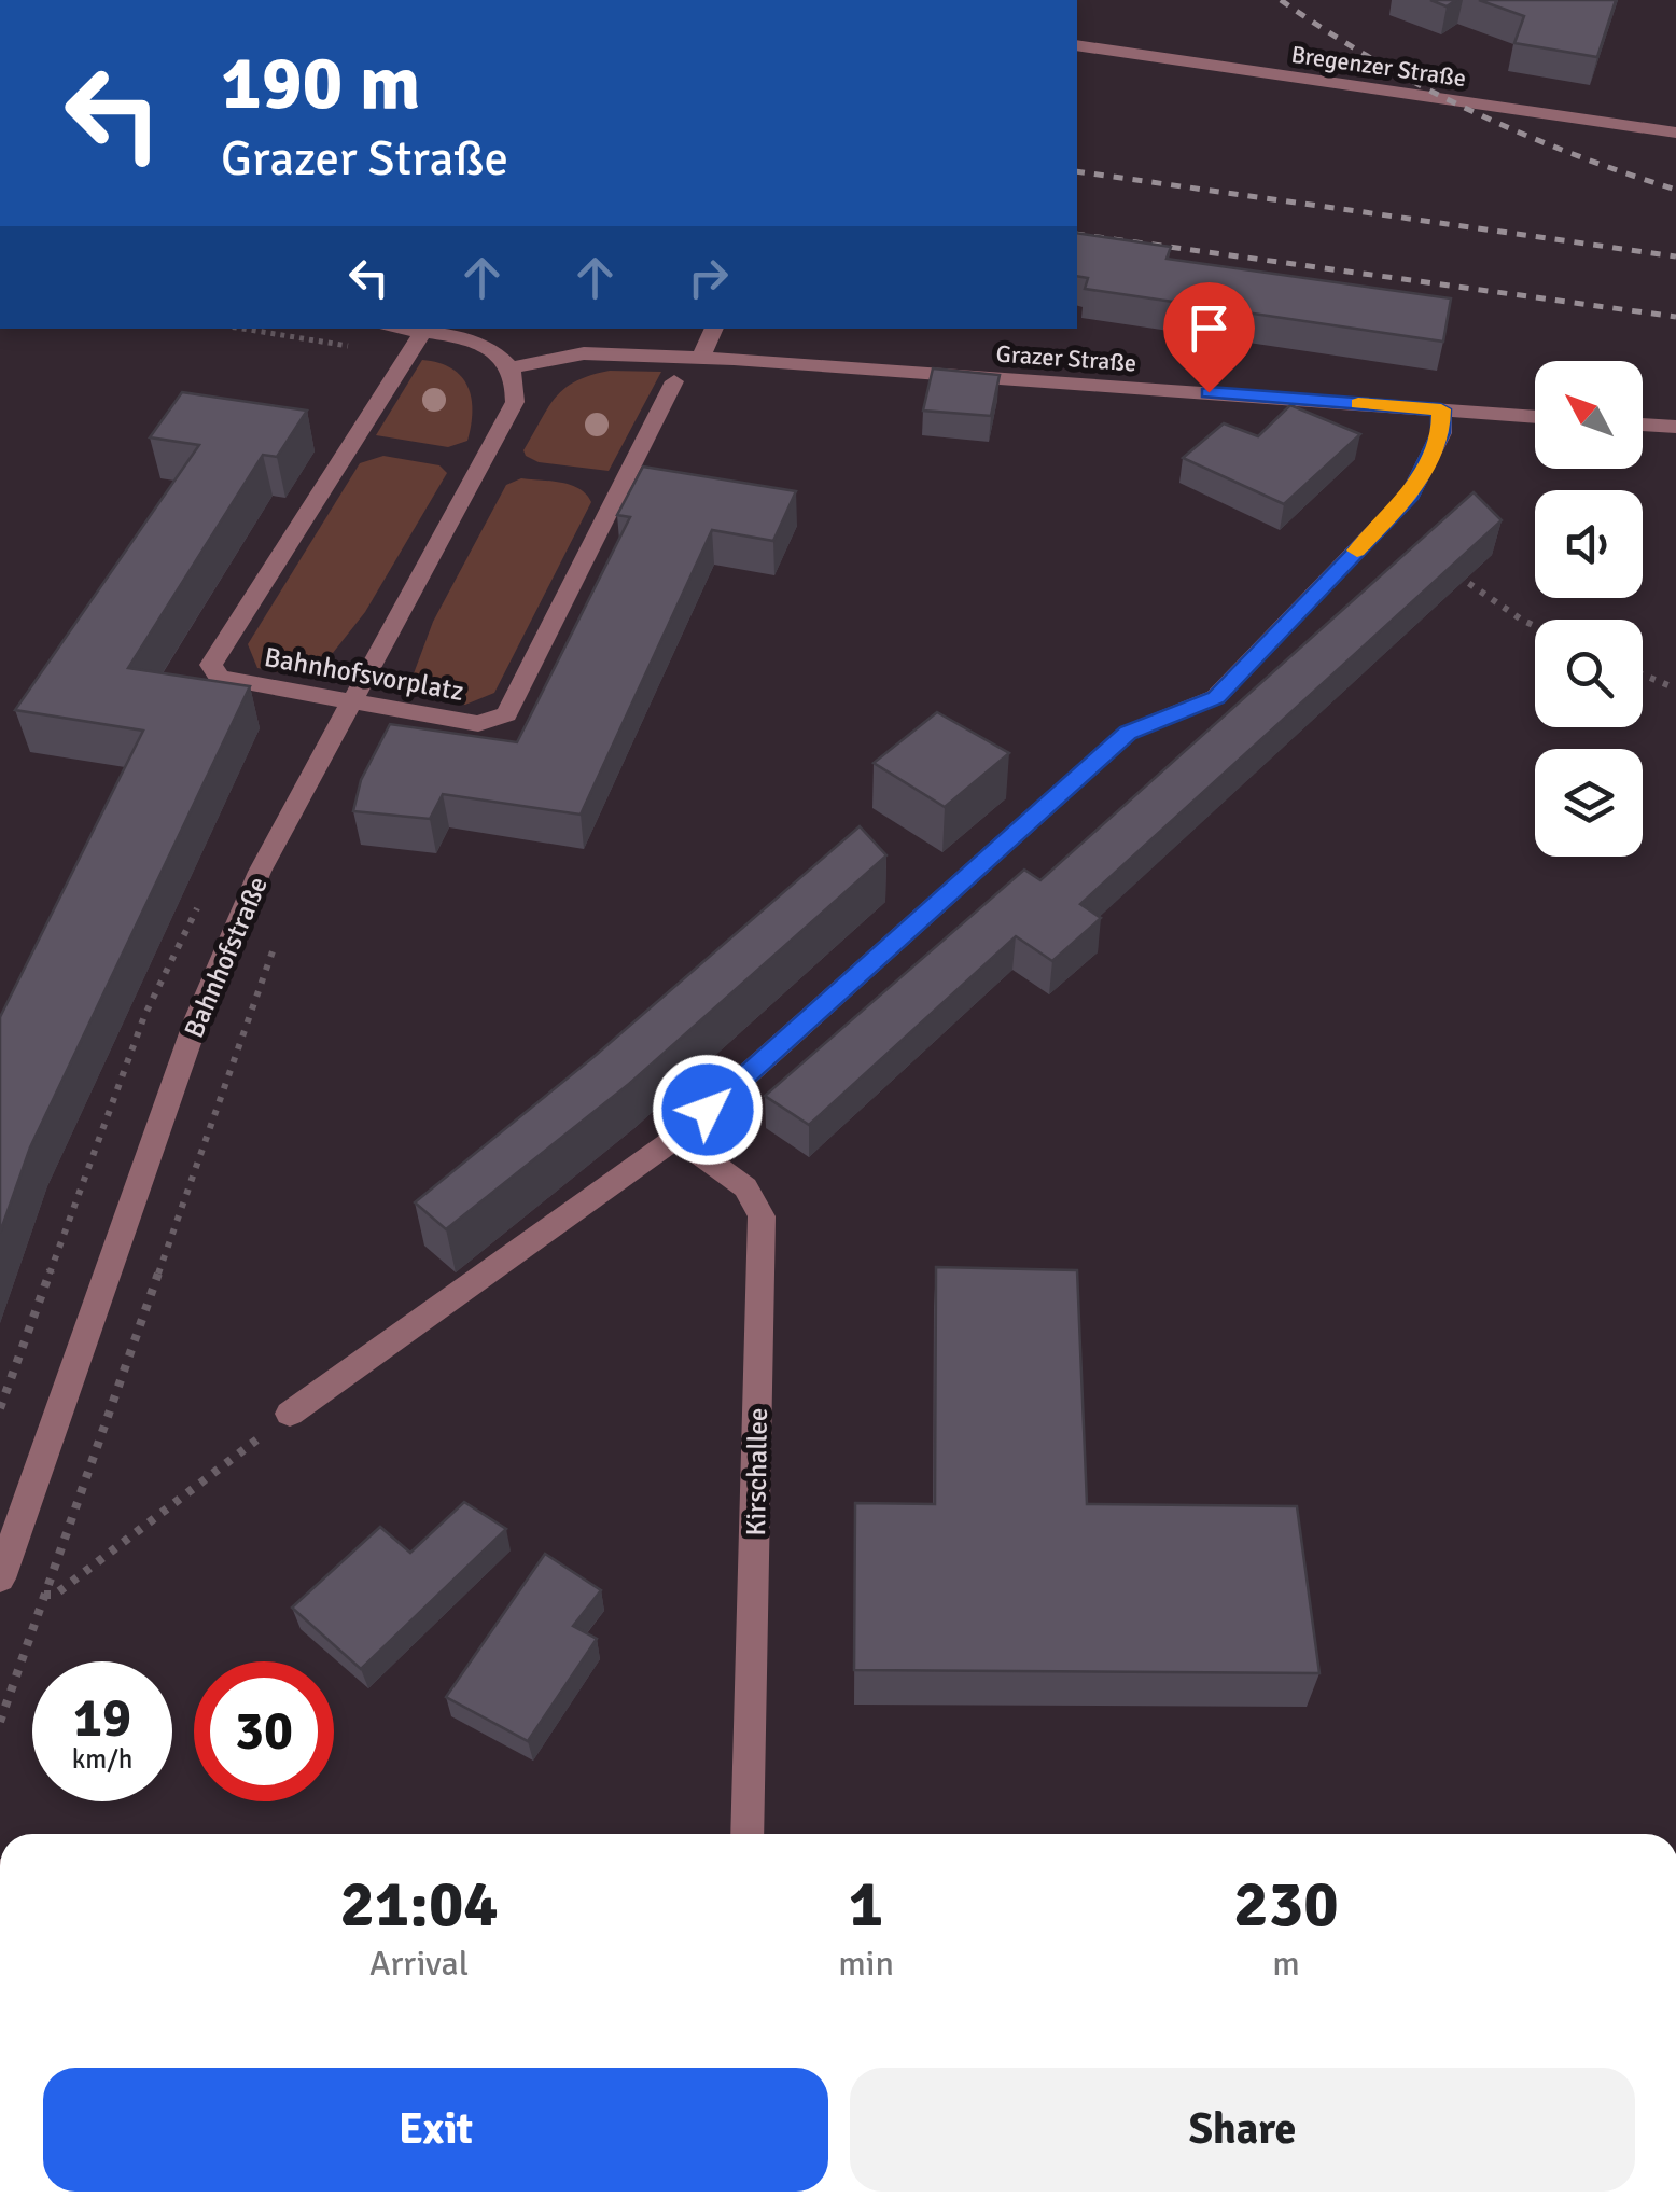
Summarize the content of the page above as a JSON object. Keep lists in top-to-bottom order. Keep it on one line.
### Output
{"streets":{"street":["Bregenzer Straße","Grazer Straße","Bahnhofsvorplatz","Bahnhofstraße","Kirschallee"]},"crossings":[["Grazer Straße","Bahnhofstraße"],["Bahnhofsvorplatz","Bahnhofstraße"]],"north":"top left","page":{"turn":["190 m","Grazer Straße"],"speed":"19 km/h","limit":"30","eta":["21:04","Arrival","1","min","230","m"],"buttons":["Exit","Share"]}}
